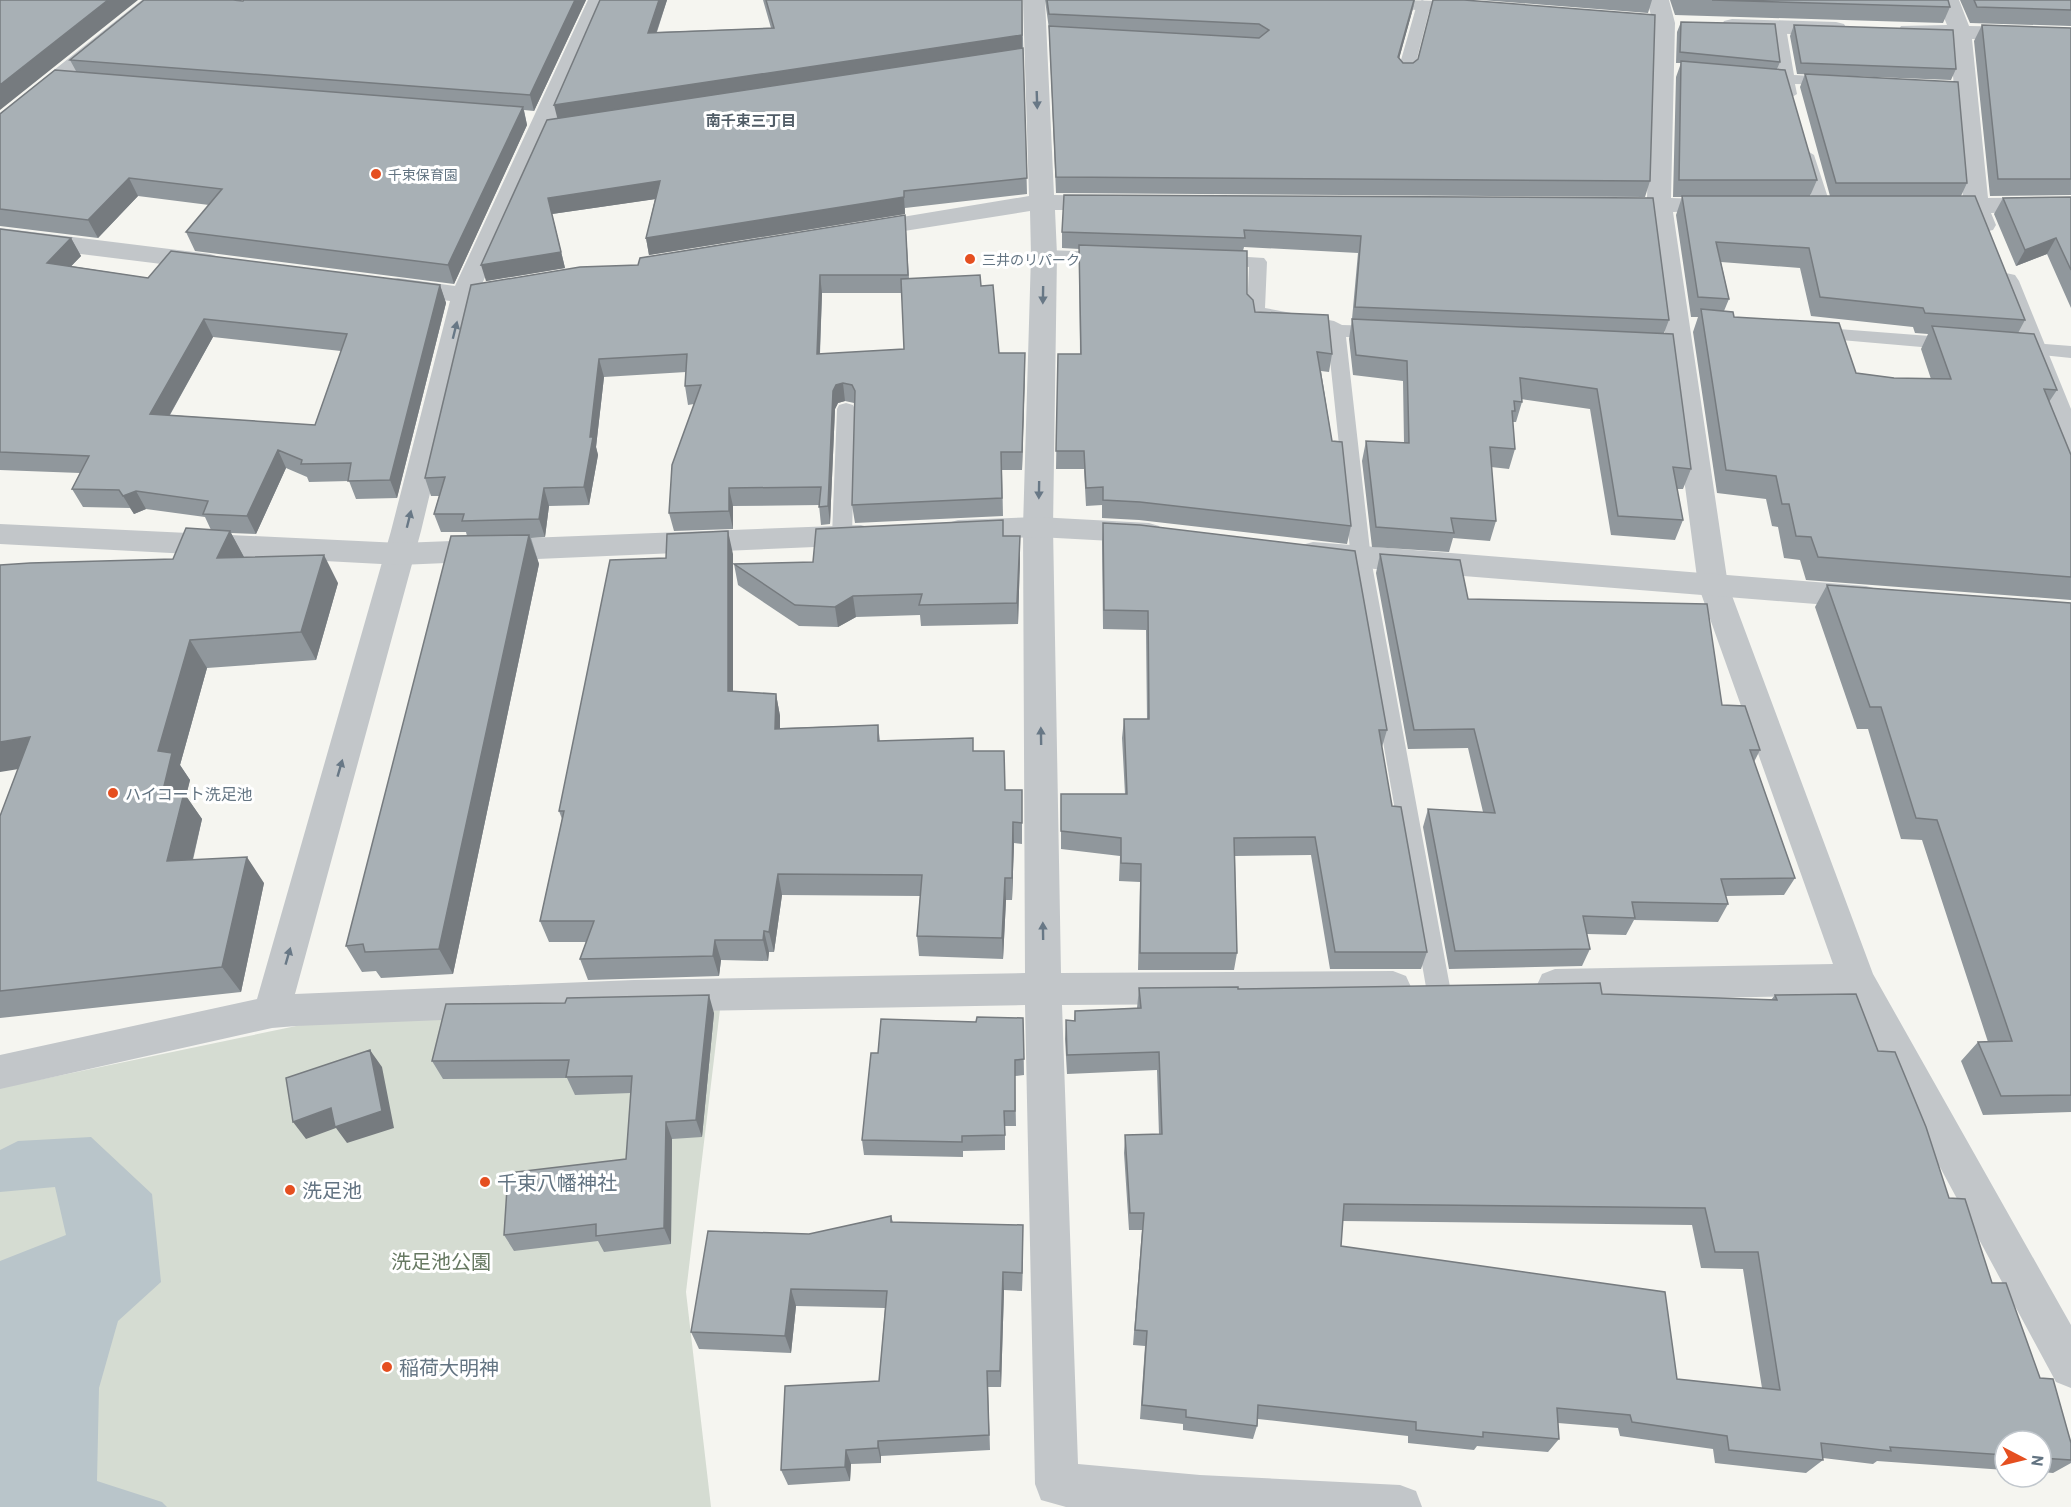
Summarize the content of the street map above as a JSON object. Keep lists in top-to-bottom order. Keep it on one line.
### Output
{"districts":["南千束三丁目"],"parks":["洗足池公園"],"places":["千束保育園","三井のリパーク","ハイコート洗足池","千束八幡神社","洗足池","稲荷大明神"],"north":"right"}
